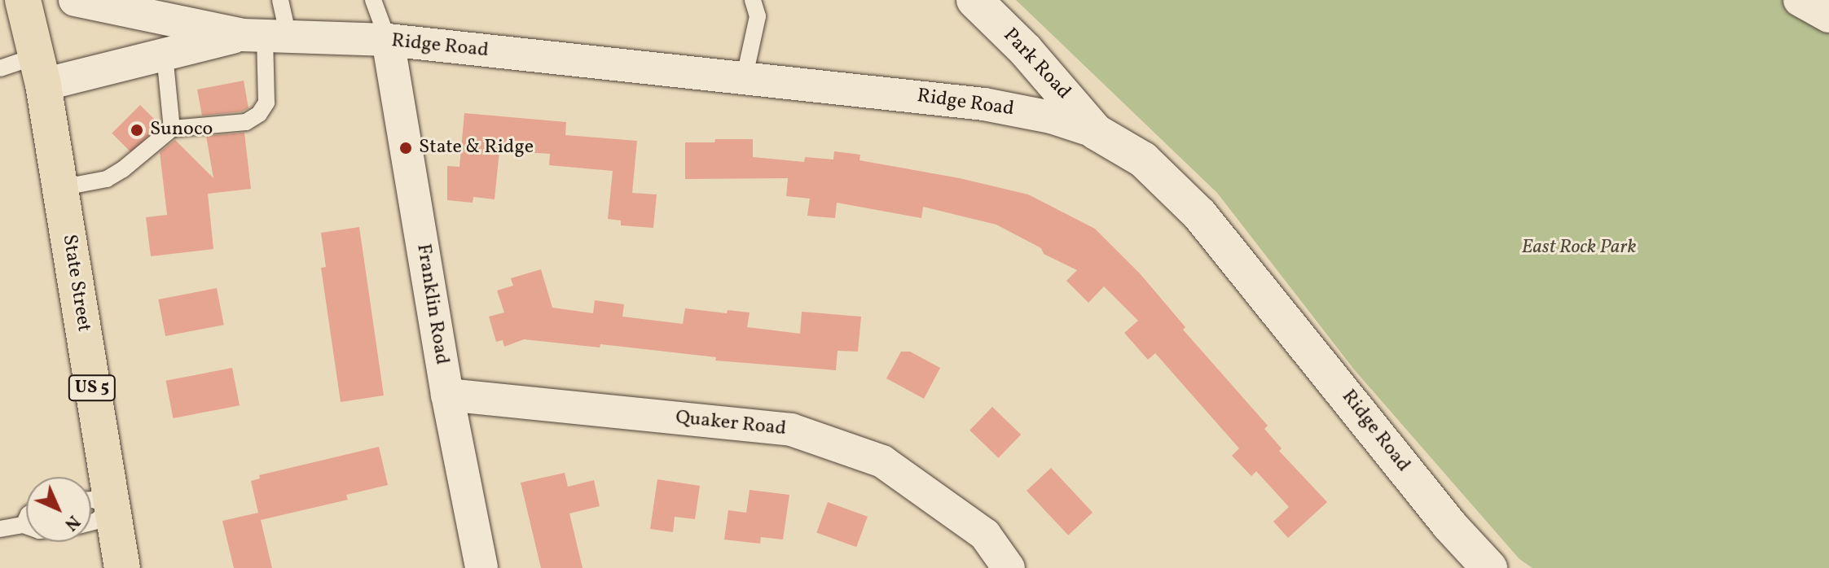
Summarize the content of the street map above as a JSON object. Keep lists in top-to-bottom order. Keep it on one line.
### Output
{"streets":{"main road":["Ridge Road","Park Road","State Street","US 5"],"street":["Franklin Road","Quaker Road"]},"crossings":[["Ridge Road","Park Road"],["Ridge Road","State Street"],["Ridge Road","Franklin Road"],["Franklin Road","Quaker Road"]],"parks":["East Rock Park"],"places":["Sunoco","State & Ridge"],"north":"bottom right"}
